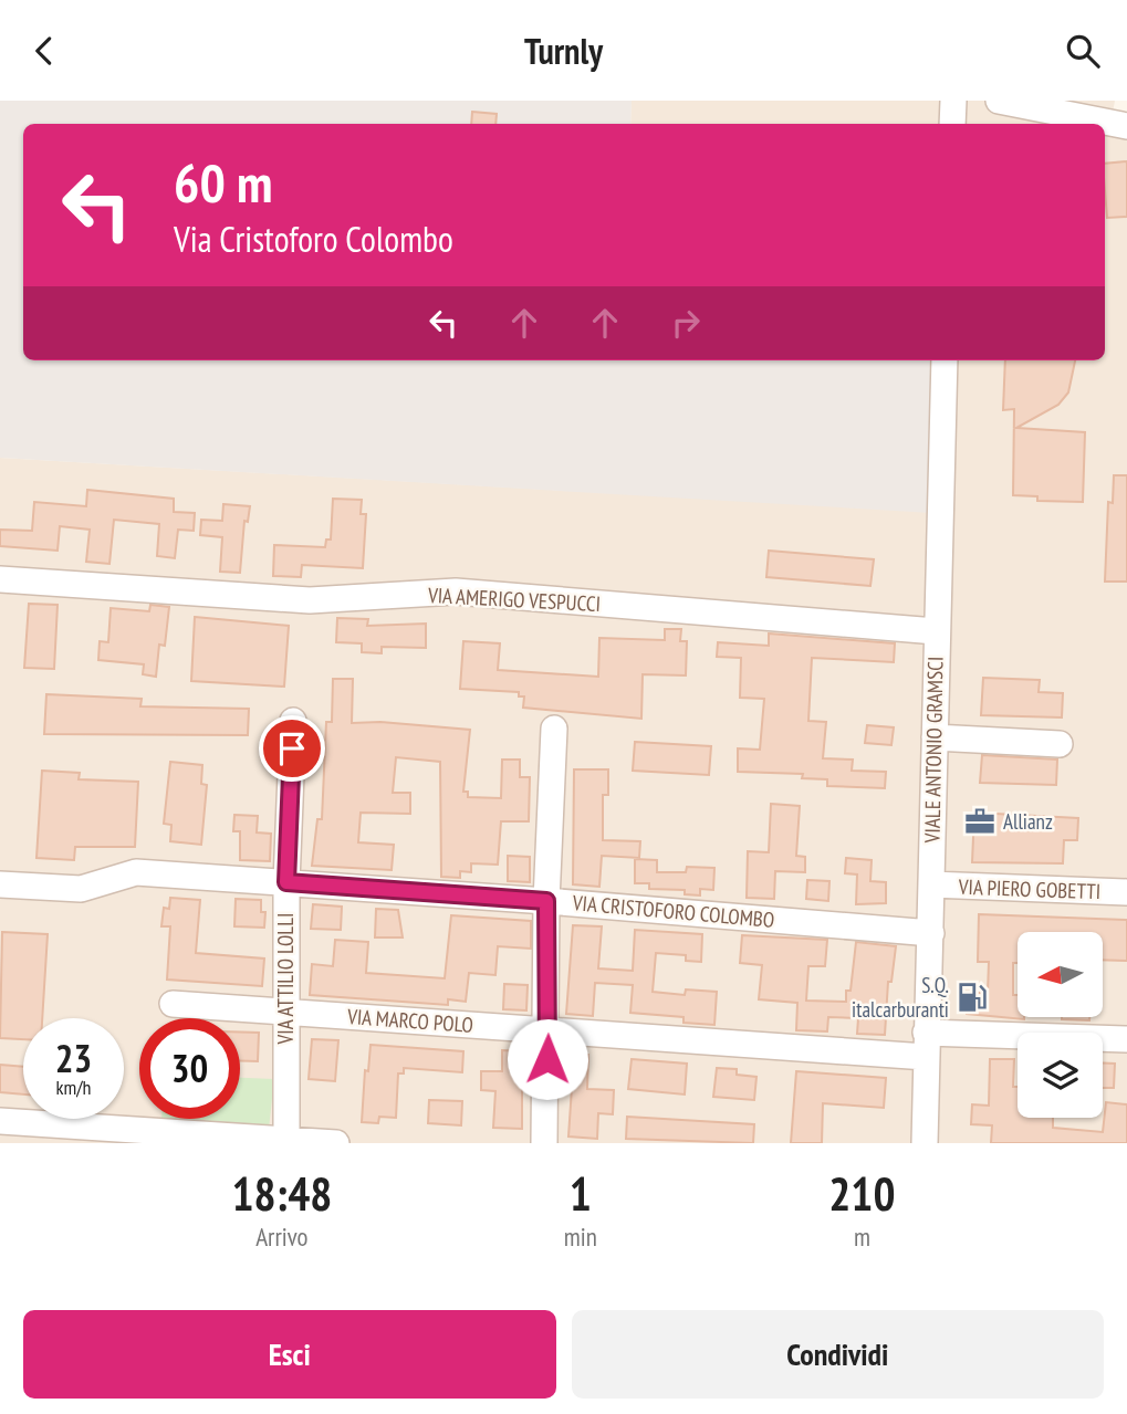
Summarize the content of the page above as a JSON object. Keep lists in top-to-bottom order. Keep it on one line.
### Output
{"streets":{"street":["VIA AMERIGO VESPUCCI","VIALE ANTONIO GRAMSCI","VIA PIERO GOBETTI","VIA CRISTOFORO COLOMBO","VIA ATTILIO LOLLI","VIA MARCO POLO"]},"crossings":[["VIA AMERIGO VESPUCCI","VIALE ANTONIO GRAMSCI"],["VIALE ANTONIO GRAMSCI","VIA PIERO GOBETTI"],["VIALE ANTONIO GRAMSCI","VIA CRISTOFORO COLOMBO"],["VIALE ANTONIO GRAMSCI","VIA MARCO POLO"],["VIA CRISTOFORO COLOMBO","VIA ATTILIO LOLLI"],["VIA ATTILIO LOLLI","VIA MARCO POLO"]],"places":{"office":["Allianz"],"fuel station":["S.Q. italcarburanti"]},"north":"left","page":{"header":"Turnly","turn":["60 m","Via Cristoforo Colombo"],"speed":"23 km/h","limit":"30","eta":["18:48","Arrivo","1","min","210","m"],"buttons":["Esci","Condividi"]}}
